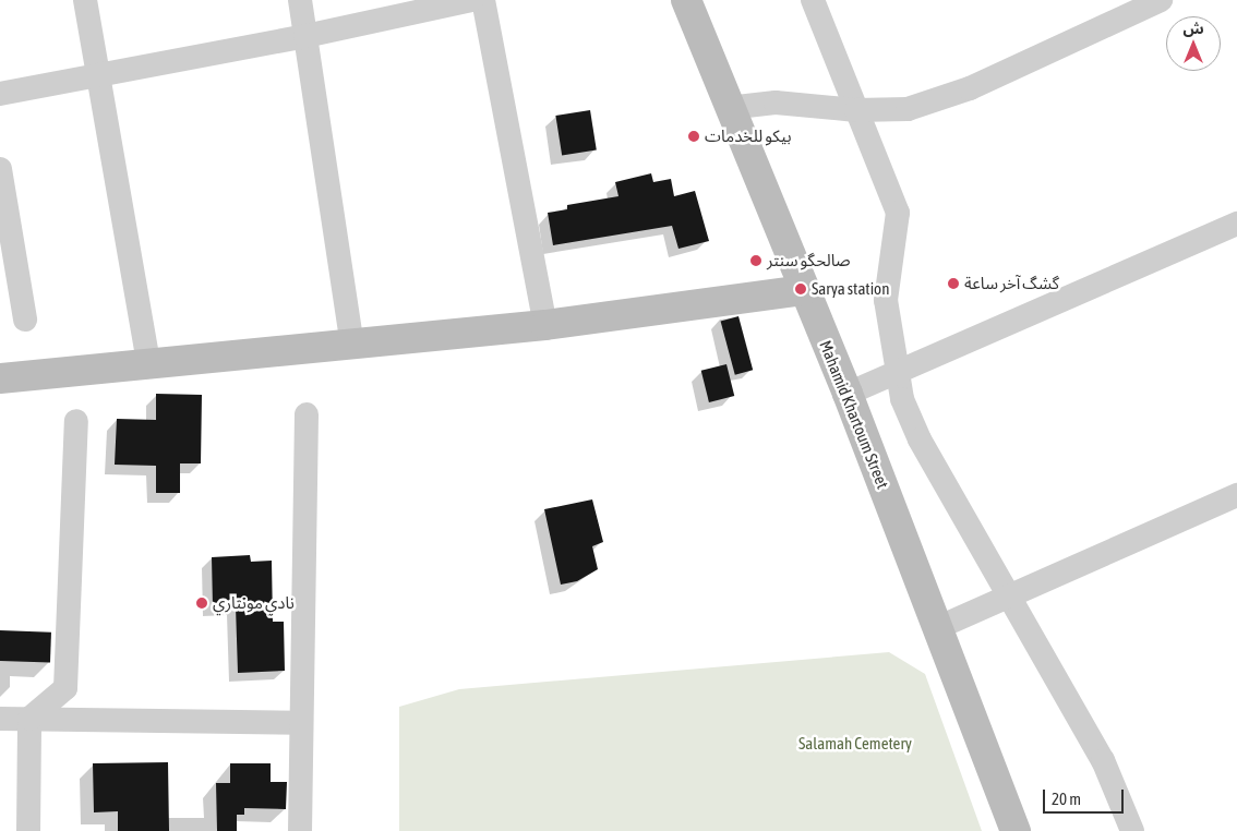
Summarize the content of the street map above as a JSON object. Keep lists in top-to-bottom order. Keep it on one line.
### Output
{"streets":{"street":["Mahamid Khartoum Street"]},"parks":["Salamah Cemetery"],"places":["بيكو للخدمات","صالحگو سنتر","گشگ آخر ساعة","Sarya station","نادي مونتاري"],"scale_bar":"20 m","north":"top"}
